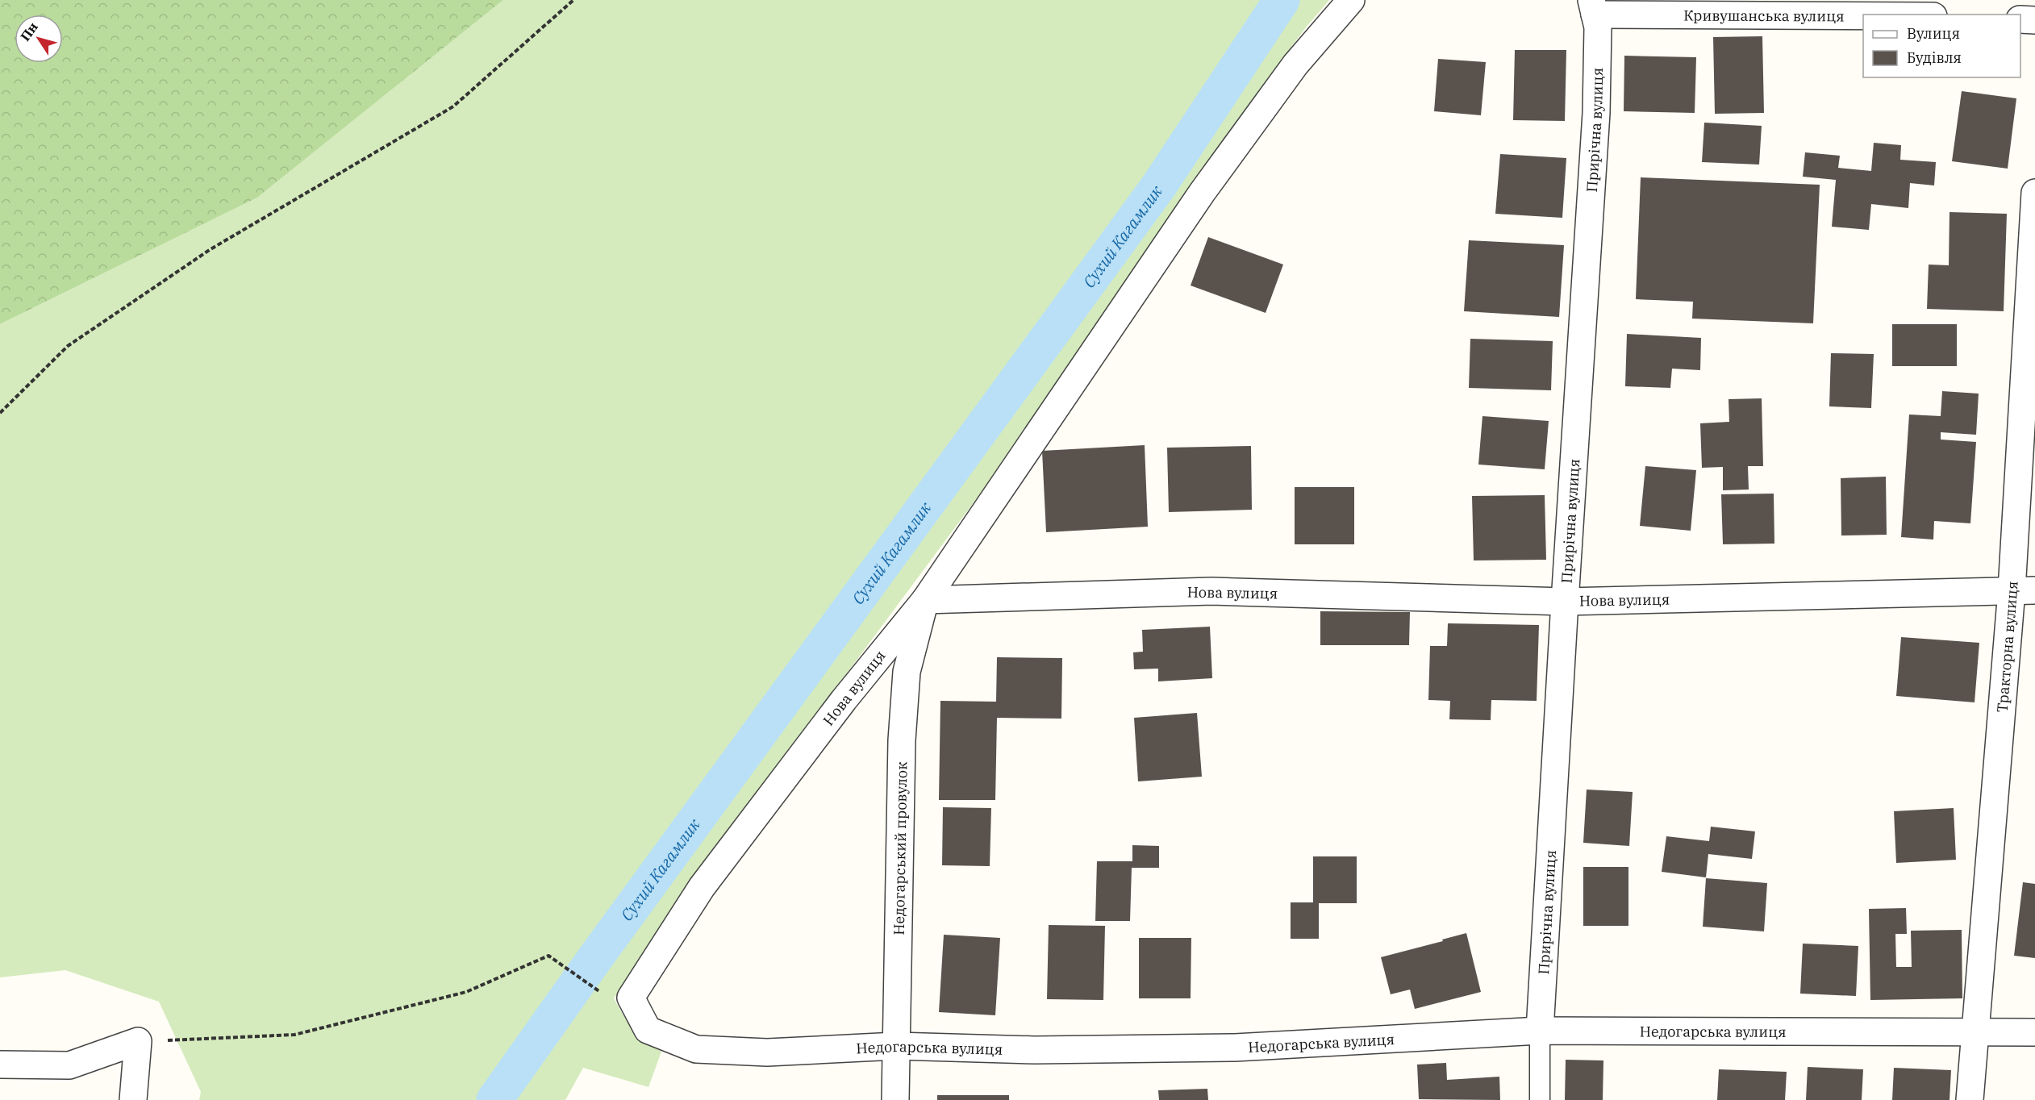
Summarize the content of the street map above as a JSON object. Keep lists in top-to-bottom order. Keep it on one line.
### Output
{"streets":{"street":["Кривушанська вулиця","Прирічна вулиця","Нова вулиця","Тракторна вулиця","Недогарський провулок","Недогарська вулиця"]},"crossings":[["Кривушанська вулиця","Прирічна вулиця"],["Прирічна вулиця","Нова вулиця"],["Прирічна вулиця","Недогарська вулиця"],["Нова вулиця","Тракторна вулиця"],["Нова вулиця","Недогарський провулок"],["Нова вулиця","Недогарська вулиця"],["Тракторна вулиця","Недогарська вулиця"],["Недогарський провулок","Недогарська вулиця"]],"water":["Сухий Кагамлик"],"legend":["Вулиця","Будівля"],"north":"top left"}
